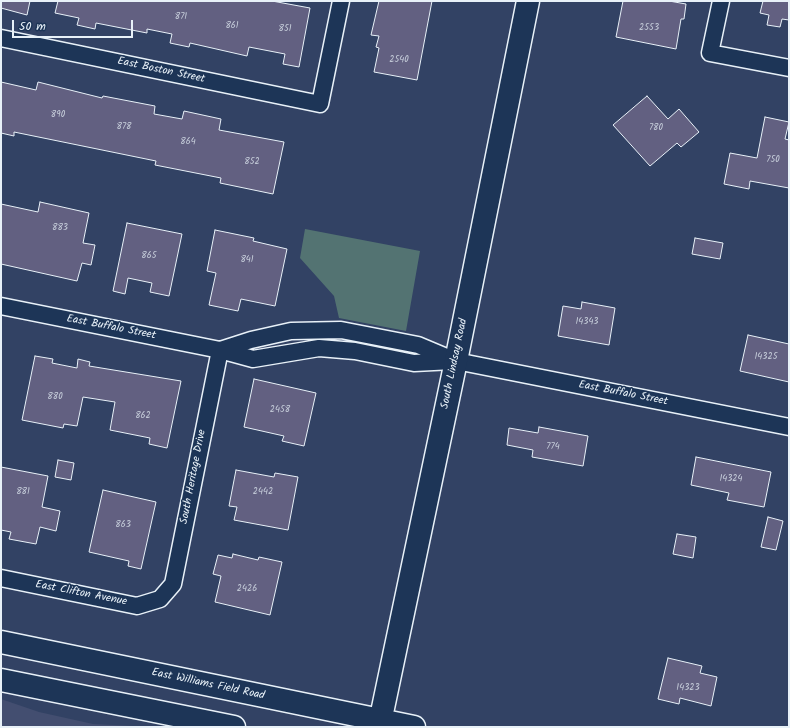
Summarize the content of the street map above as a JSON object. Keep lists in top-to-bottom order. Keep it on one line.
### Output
{"streets":{"main road":["South Lindsay Road","East Williams Field Road"],"street":["East Boston Street","East Buffalo Street","South Heritage Drive","East Clifton Avenue"]},"crossings":[["East Buffalo Street","South Lindsay Road"],["East Buffalo Street","South Heritage Drive"],["South Lindsay Road","East Williams Field Road"],["South Heritage Drive","East Clifton Avenue"]],"house_numbers":["871","861","2553","851","2540","890","878","780","864","750","852","883","865","841","14343","14325","880","2458","862","774","14324","881","2442","863","2426","14323"],"scale_bar":"50 m"}
